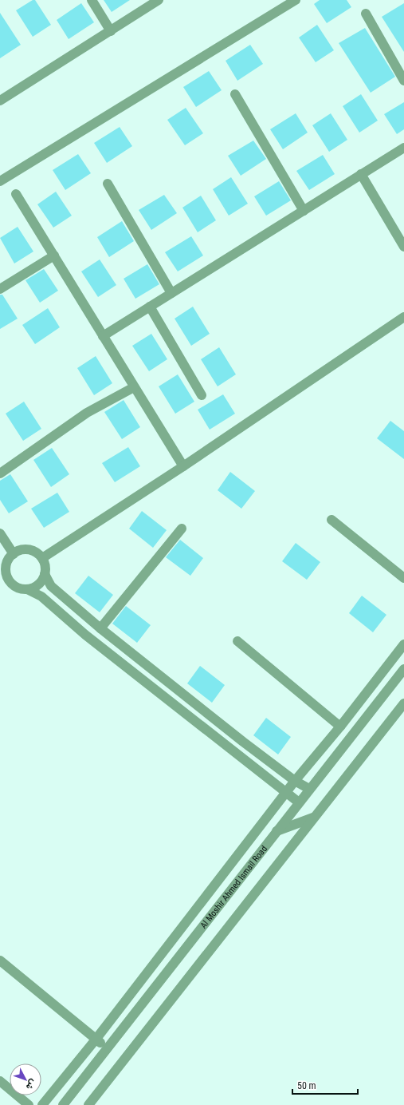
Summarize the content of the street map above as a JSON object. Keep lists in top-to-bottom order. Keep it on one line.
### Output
{"streets":{"street":["Al Moshir Ahmed Ismail Road"]},"scale_bar":"50 m","north":"bottom right"}
